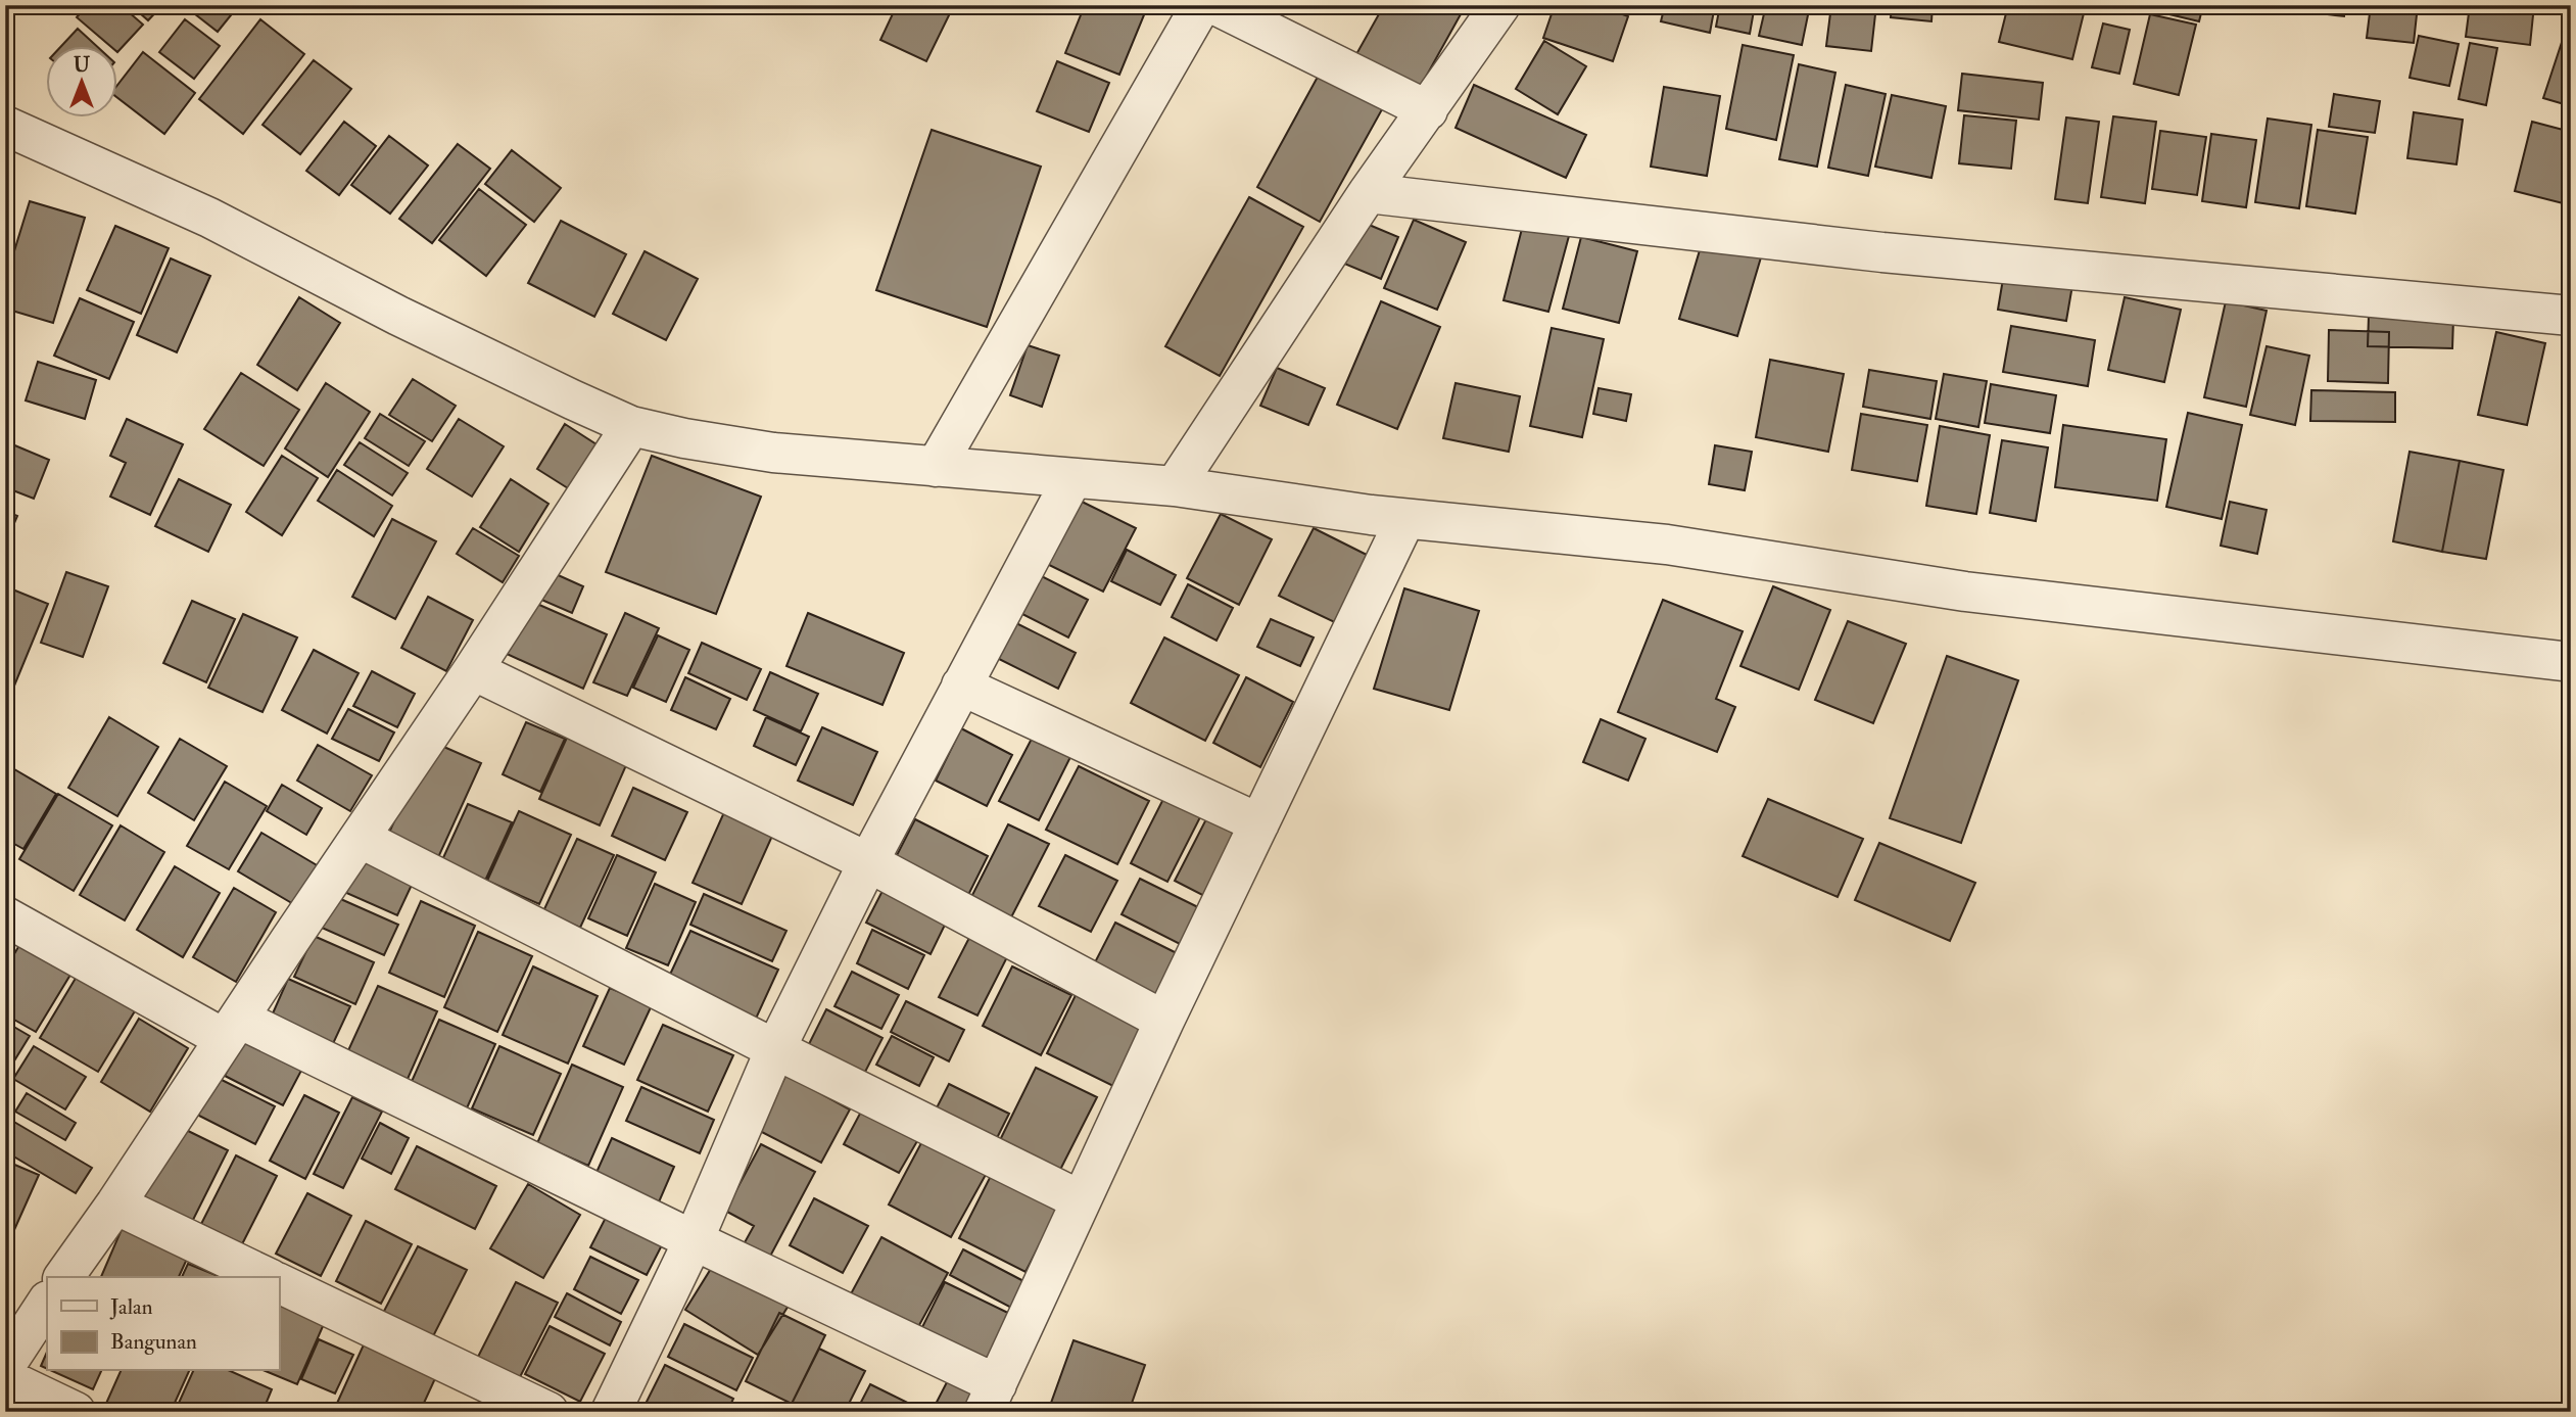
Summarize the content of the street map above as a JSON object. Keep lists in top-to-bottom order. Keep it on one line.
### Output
{"legend":["Jalan","Bangunan"],"north":"top"}
